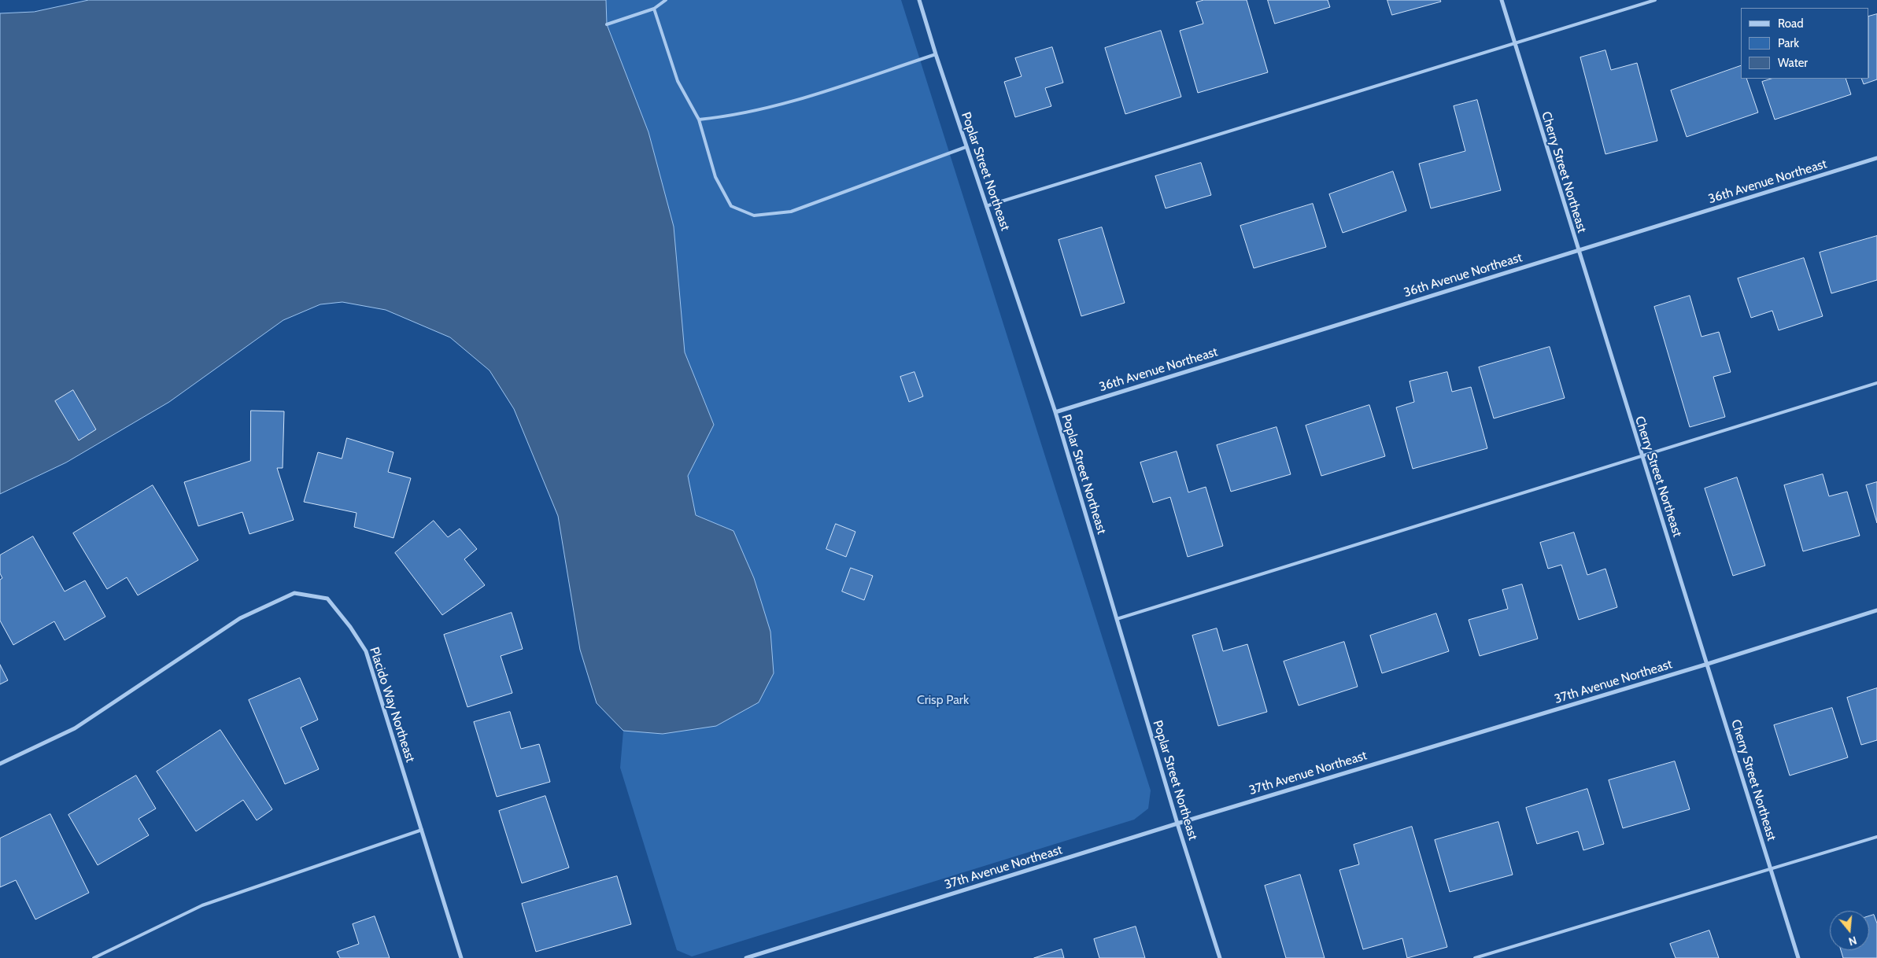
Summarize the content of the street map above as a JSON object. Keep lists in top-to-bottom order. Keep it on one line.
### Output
{"streets":{"street":["Poplar Street Northeast","Cherry Street Northeast","36th Avenue Northeast","37th Avenue Northeast","Placido Way Northeast"]},"crossings":[["Poplar Street Northeast","36th Avenue Northeast"],["Poplar Street Northeast","37th Avenue Northeast"],["Cherry Street Northeast","36th Avenue Northeast"],["Cherry Street Northeast","37th Avenue Northeast"]],"parks":["Crisp Park"],"legend":["Road","Park","Water"],"north":"bottom"}
